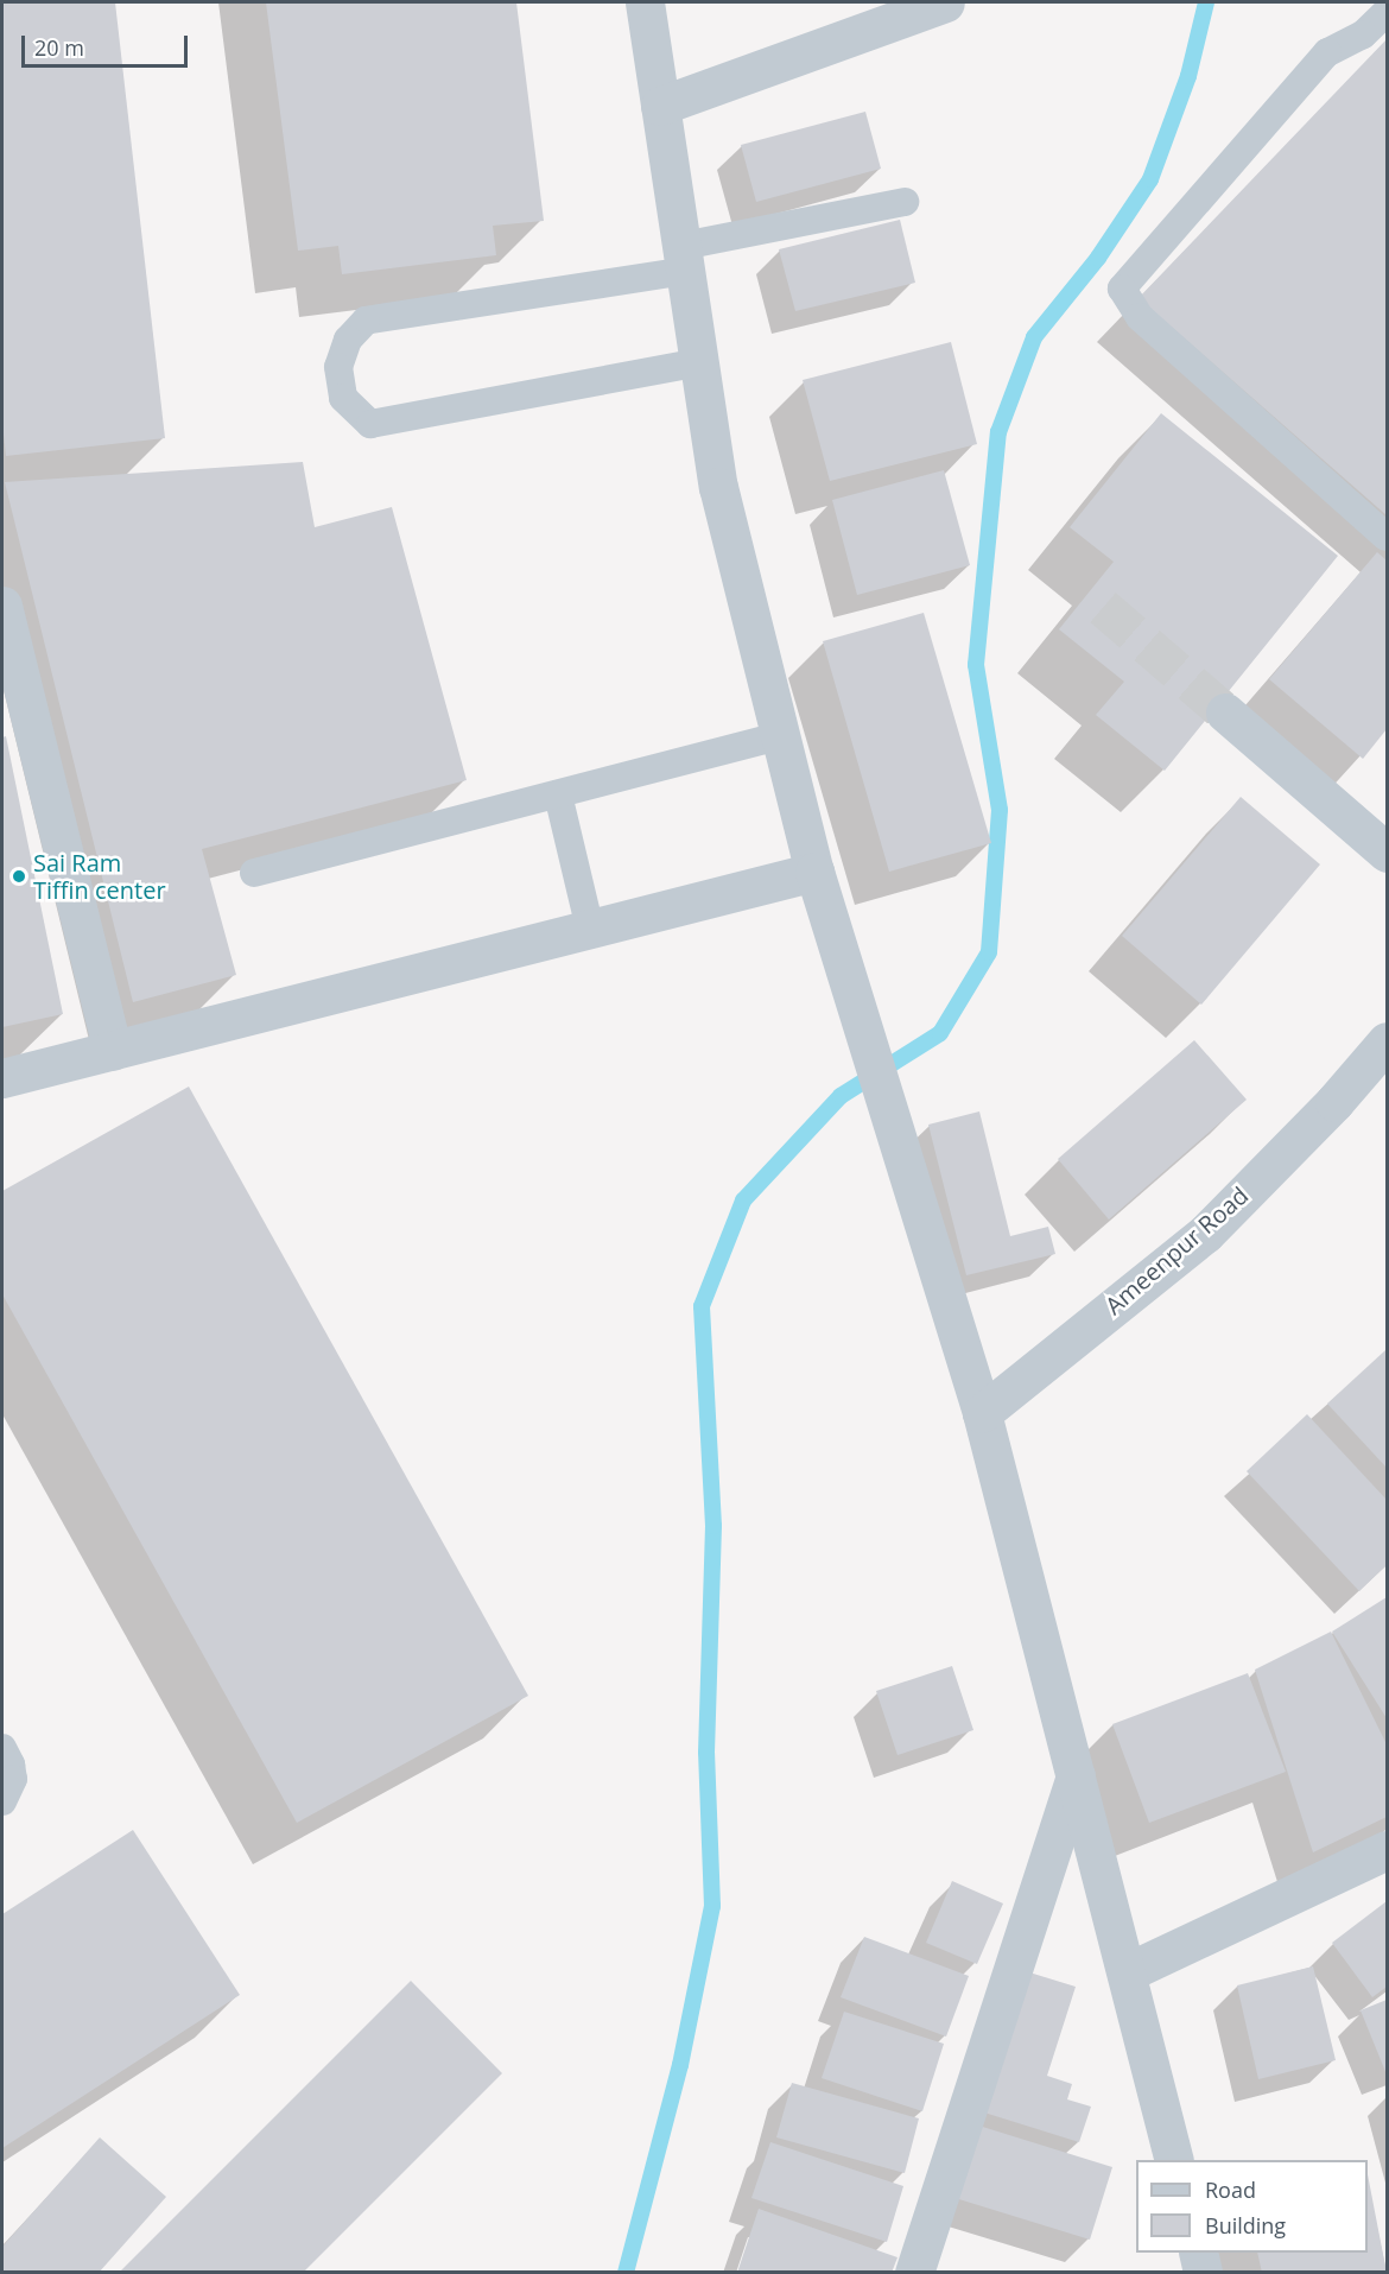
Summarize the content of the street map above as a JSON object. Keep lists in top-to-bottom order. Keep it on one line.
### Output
{"streets":{"street":["Ameenpur Road"]},"places":["Sai Ram Tiffin center"],"legend":["Road","Building"],"scale_bar":"20 m"}
